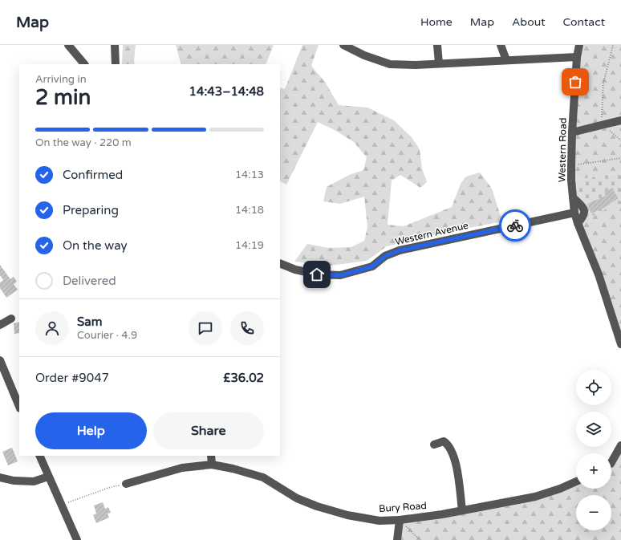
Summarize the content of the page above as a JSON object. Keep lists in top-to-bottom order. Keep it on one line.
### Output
{"streets":{"street":["Western Road","Western Avenue","Bury Road"]},"crossings":[["Western Road","Western Avenue"]],"page":{"header":"Map","nav":["Home","Map","About","Contact"],"heading":["2 min","Arriving in","14:43–14:48"],"panel":["Sam","Courier · 4.9","Order #9047","£36.02"],"bar":"On the way · 220 m","list":[["Confirmed","14:13"],["Preparing","14:18"],["On the way","14:19"],"Delivered"],"map_buttons":["+","−"],"buttons":["Help","Share"]}}
